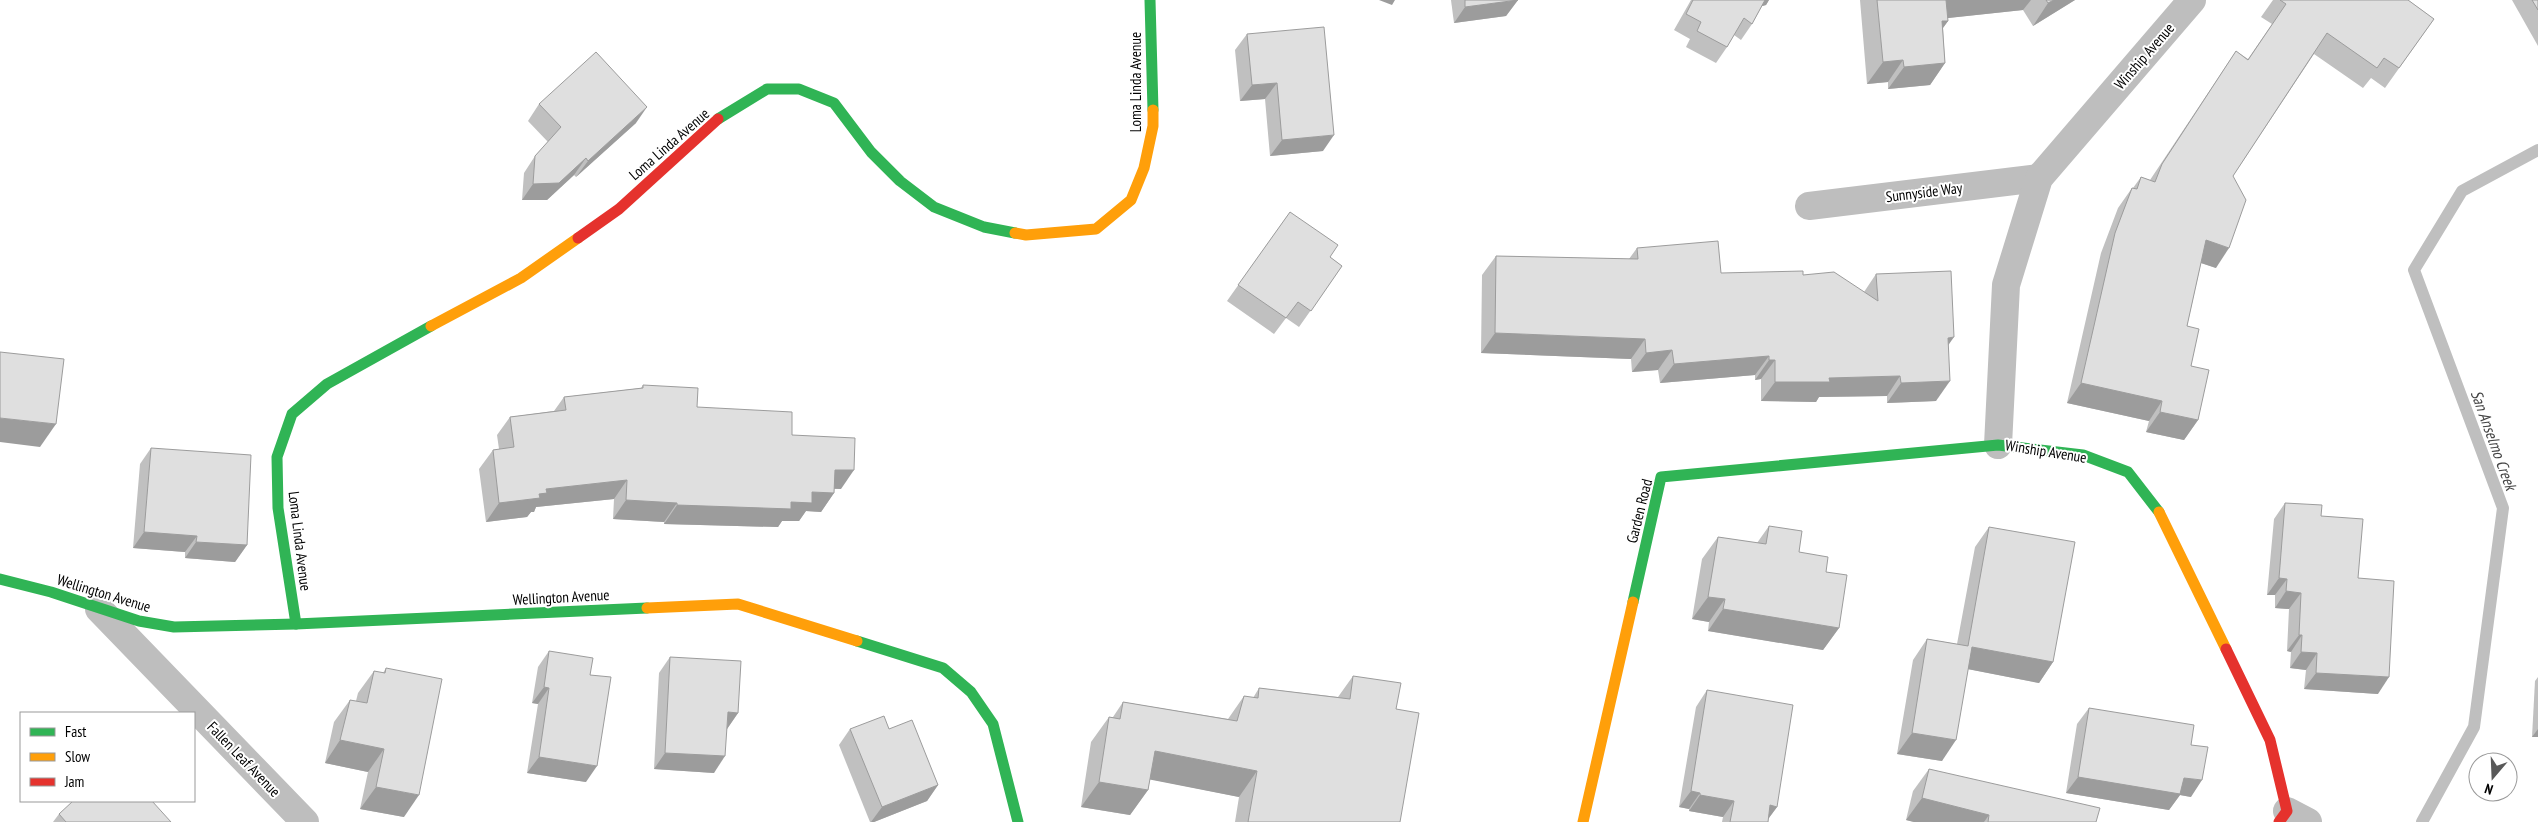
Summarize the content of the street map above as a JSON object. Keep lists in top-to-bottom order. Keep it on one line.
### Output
{"streets":{"street":["Winship Avenue","Loma Linda Avenue","Sunnyside Way","Garden Road","Wellington Avenue","Fallen Leaf Avenue"]},"crossings":[["Winship Avenue","Sunnyside Way"],["Winship Avenue","Garden Road"],["Loma Linda Avenue","Wellington Avenue"],["Wellington Avenue","Fallen Leaf Avenue"]],"water":["San Anselmo Creek"],"legend":["Fast","Slow","Jam"],"north":"bottom"}
